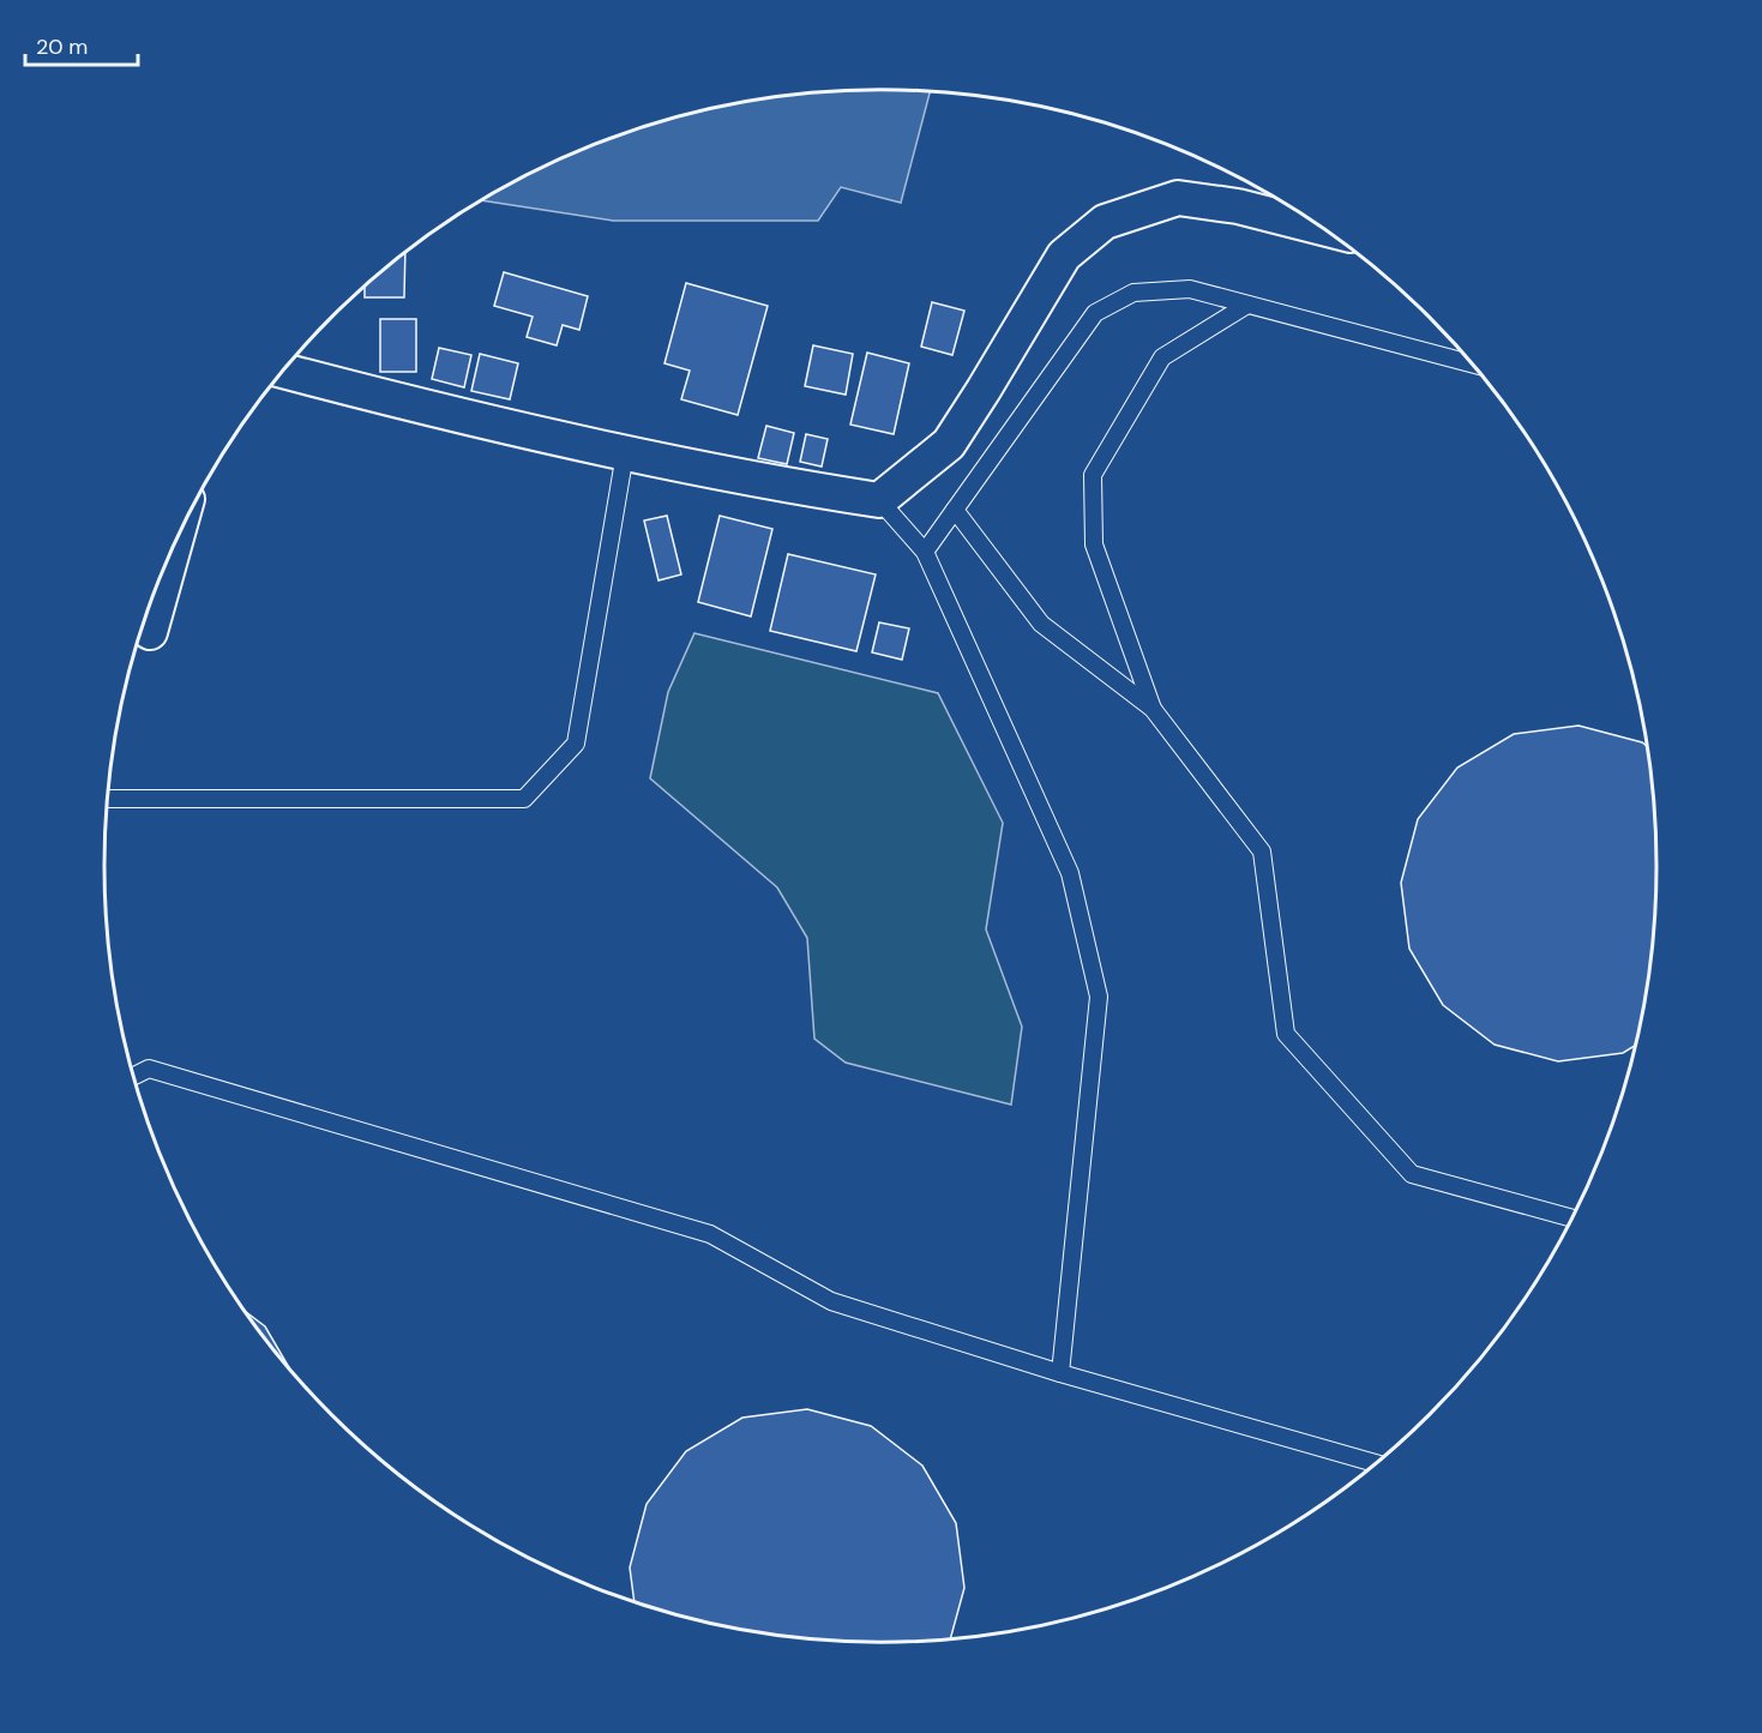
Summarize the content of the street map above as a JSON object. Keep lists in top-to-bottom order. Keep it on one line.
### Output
{"scale_bar":"20 m"}
